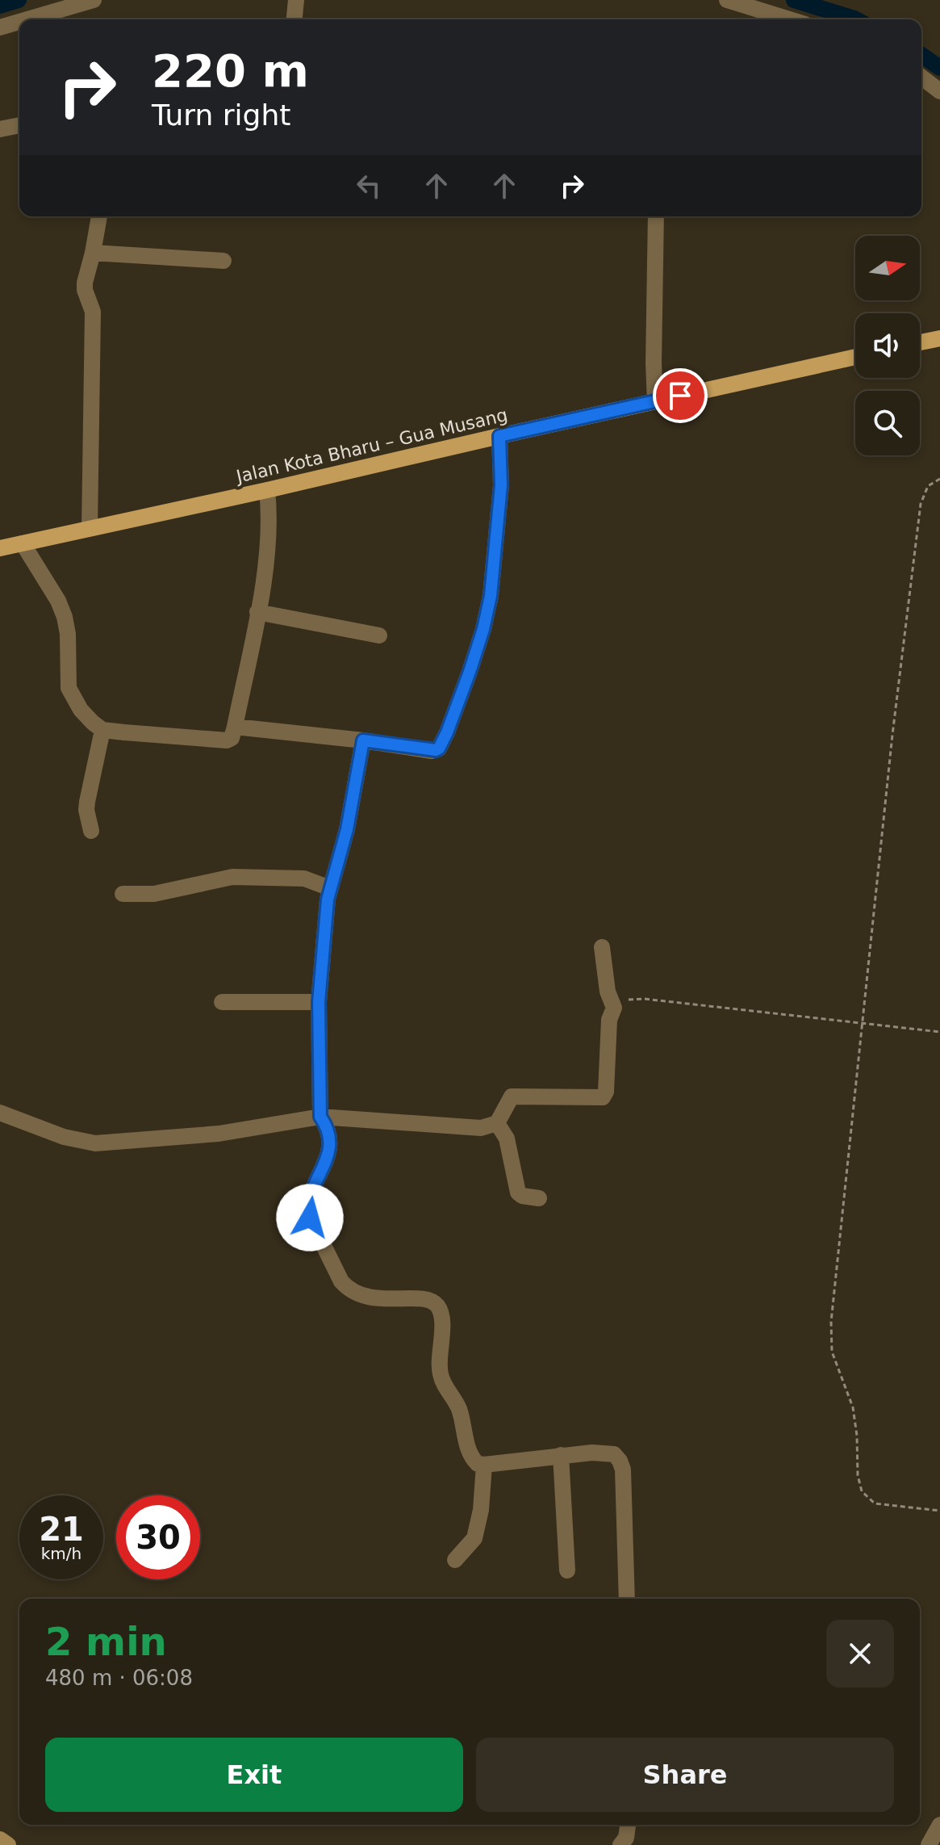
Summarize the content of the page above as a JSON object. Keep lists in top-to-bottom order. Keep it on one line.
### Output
{"streets":{"main road":["Jalan Kota Bharu – Gua Musang"]},"north":"right","page":{"turn":["220 m","Turn right"],"speed":"21 km/h","limit":"30","heading":["2 min","480 m · 06:08"],"buttons":["Exit","Share"]}}
